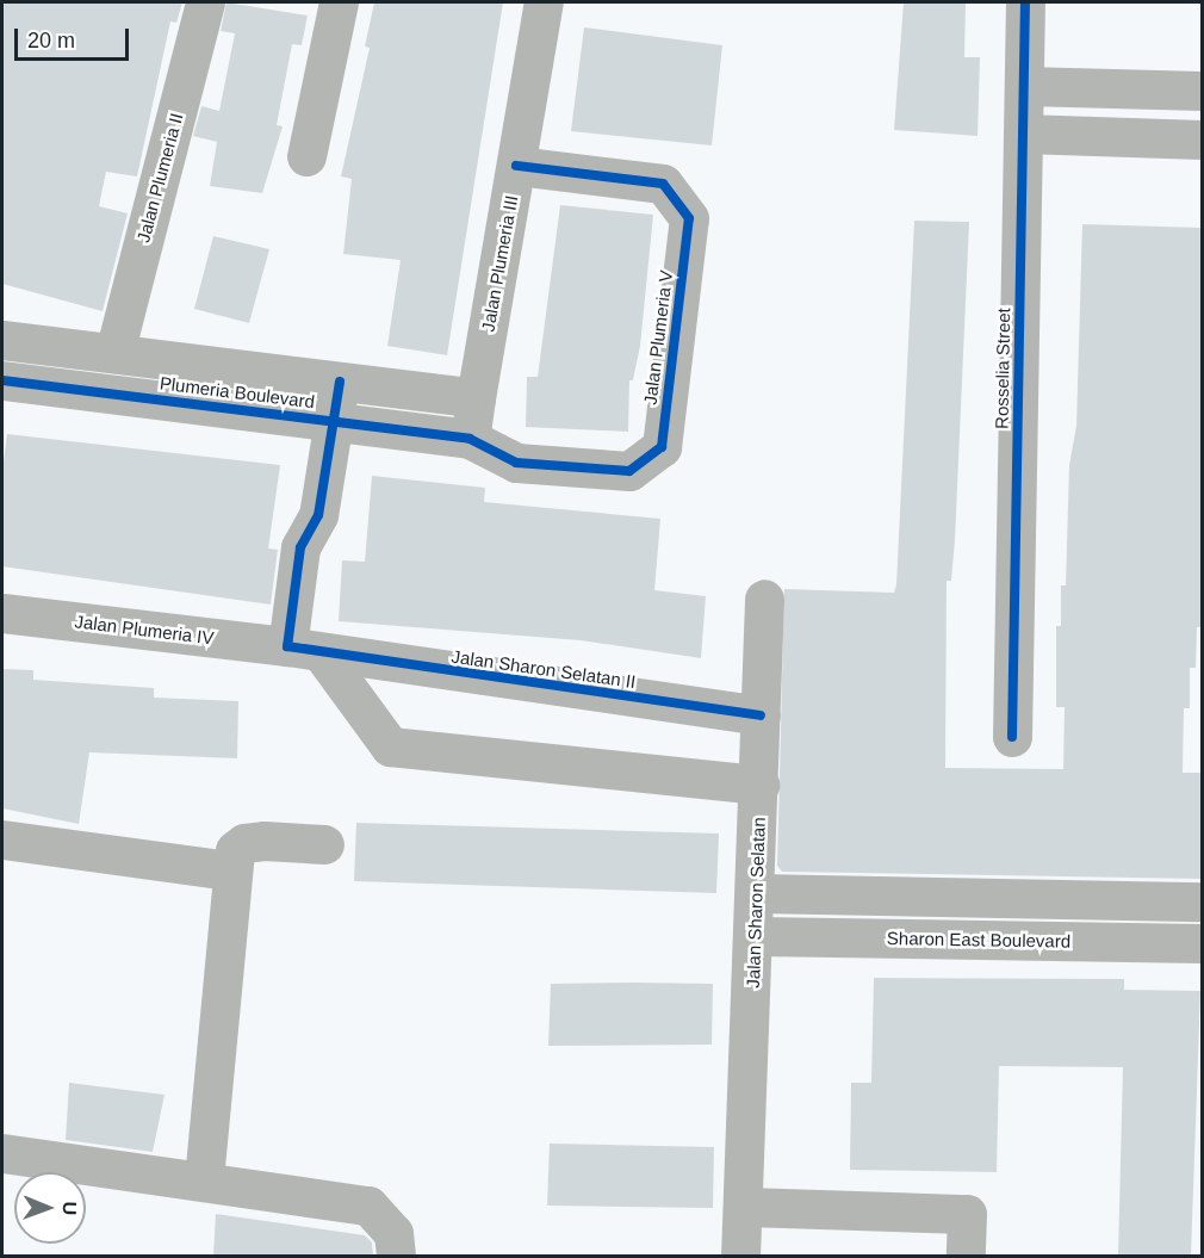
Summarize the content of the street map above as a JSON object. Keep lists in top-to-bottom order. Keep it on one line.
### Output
{"streets":{"street":["Jalan Plumeria II","Jalan Plumeria III","Jalan Plumeria V","Rosselia Street","Plumeria Boulevard","Jalan Plumeria IV","Jalan Sharon Selatan II","Jalan Sharon Selatan","Sharon East Boulevard"]},"crossings":[["Jalan Plumeria II","Plumeria Boulevard"],["Jalan Plumeria III","Jalan Plumeria V"],["Jalan Plumeria III","Plumeria Boulevard"],["Jalan Plumeria V","Plumeria Boulevard"],["Jalan Plumeria IV","Jalan Sharon Selatan II"],["Jalan Sharon Selatan II","Jalan Sharon Selatan"],["Jalan Sharon Selatan","Sharon East Boulevard"]],"scale_bar":"20 m","north":"right"}
